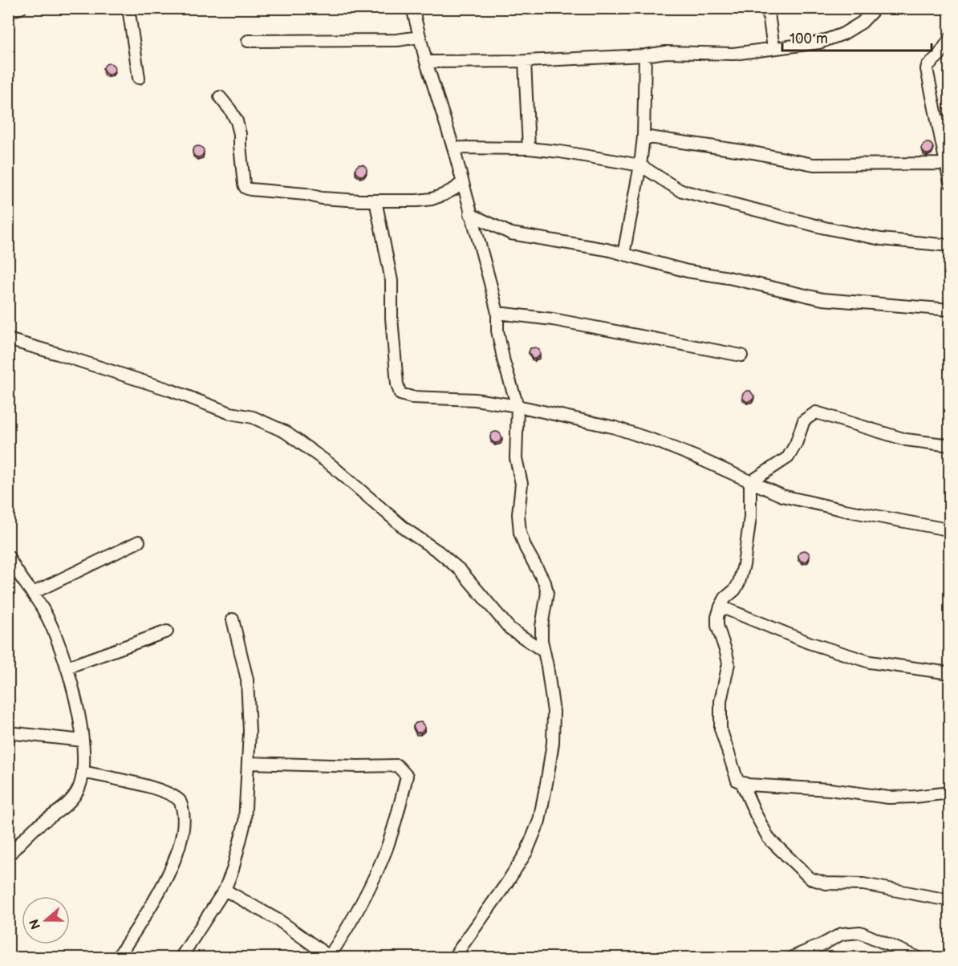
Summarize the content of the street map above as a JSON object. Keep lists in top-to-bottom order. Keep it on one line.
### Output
{"scale_bar":"100 m","north":"left"}
